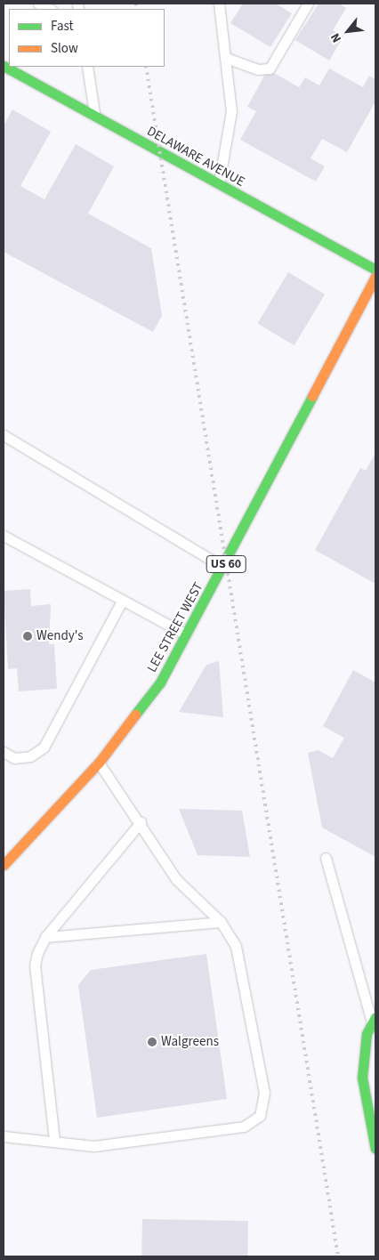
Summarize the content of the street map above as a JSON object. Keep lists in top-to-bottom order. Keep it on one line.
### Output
{"streets":{"main road":["DELAWARE AVENUE","US 60","LEE STREET WEST"]},"places":["Wendy's","Walgreens"],"legend":["Fast","Slow"],"north":"bottom left"}
